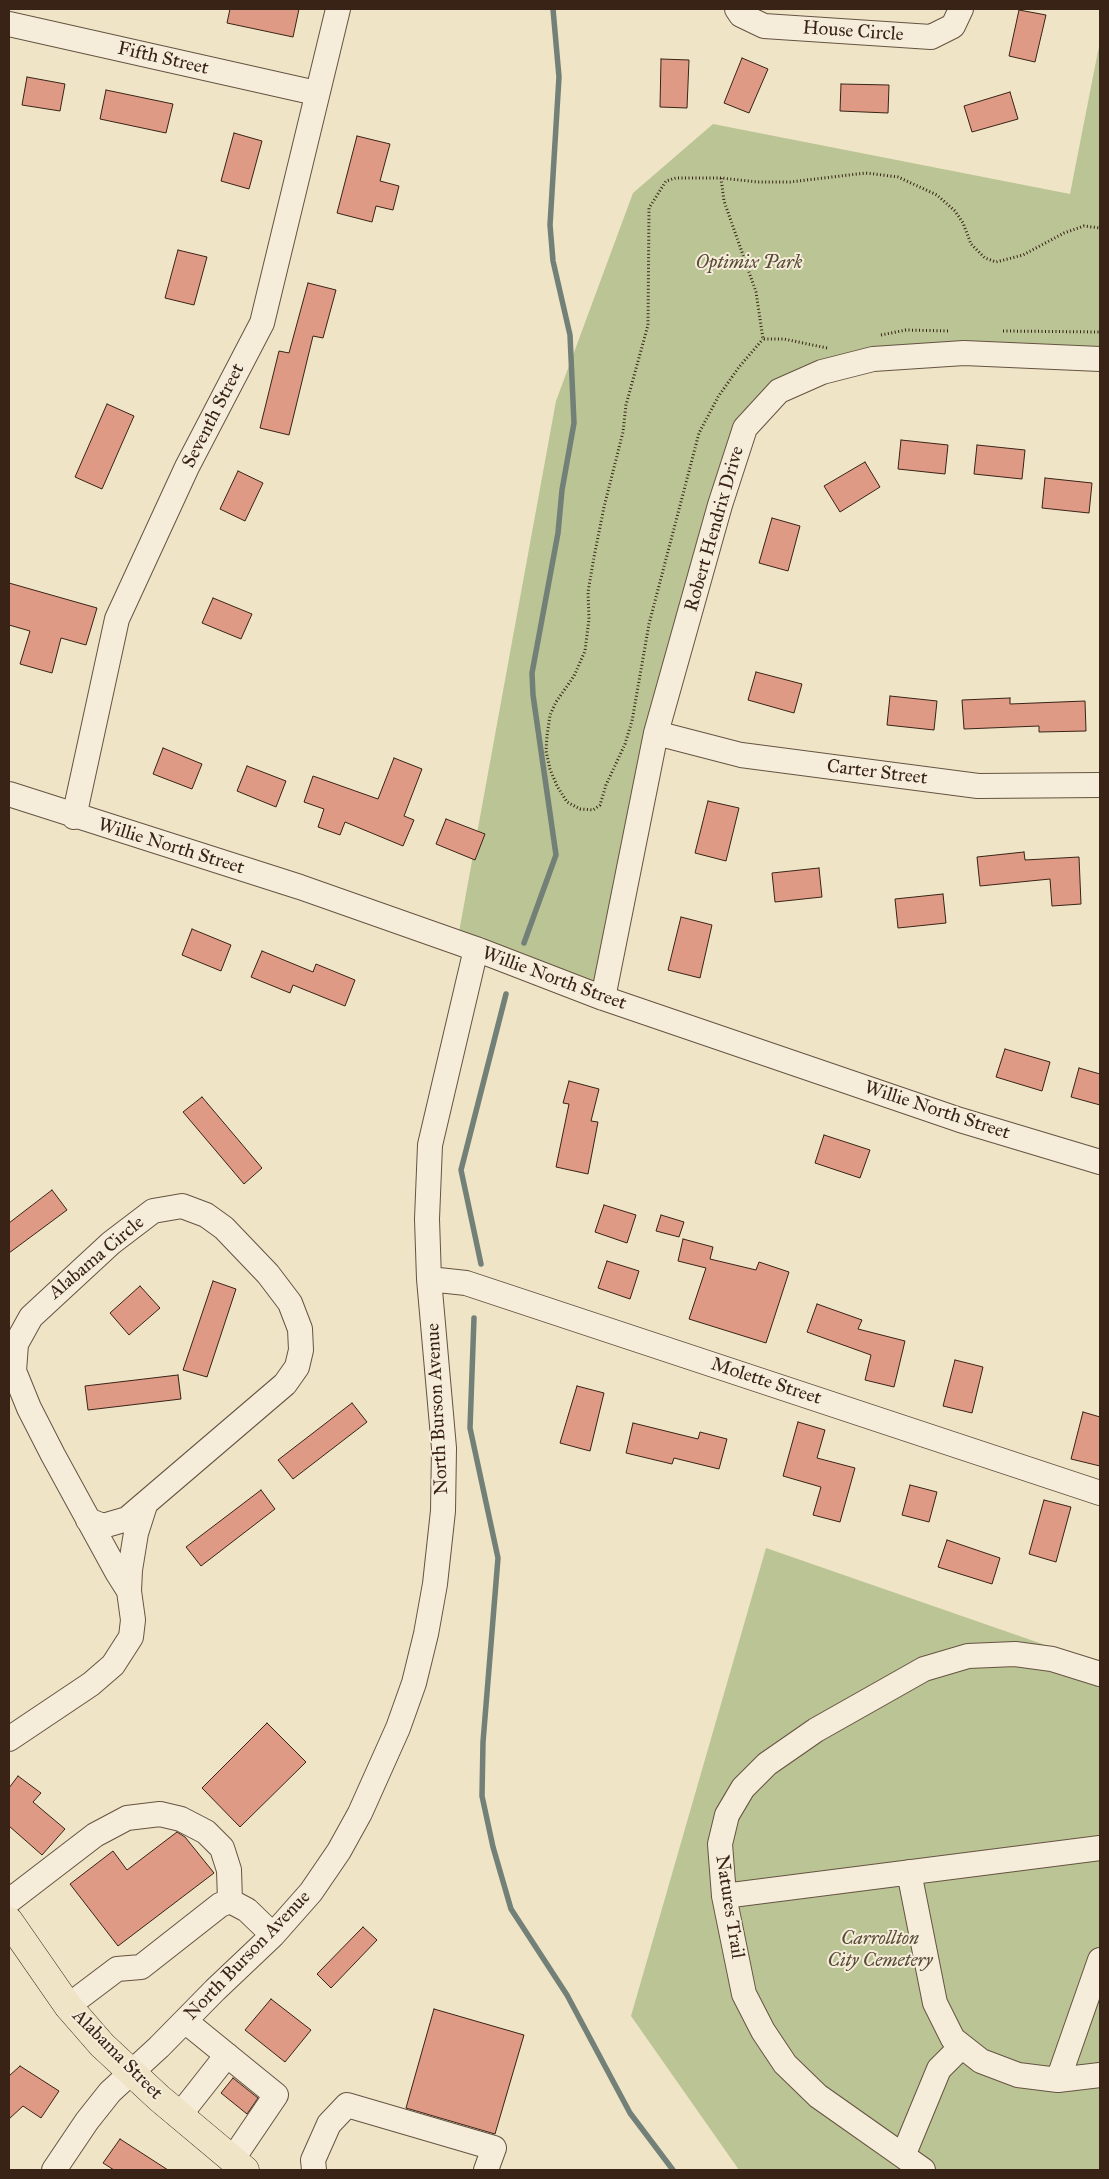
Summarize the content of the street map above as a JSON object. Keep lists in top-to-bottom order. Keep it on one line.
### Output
{"streets":{"main road":["Alabama Street"],"street":["House Circle","Fifth Street","Seventh Street","Robert Hendrix Drive","Carter Street","Willie North Street","Alabama Circle","Molette Street","North Burson Avenue","Natures Trail"]},"crossings":[["Fifth Street","Seventh Street"],["Seventh Street","Willie North Street"],["Robert Hendrix Drive","Carter Street"],["Robert Hendrix Drive","Willie North Street"],["Willie North Street","North Burson Avenue"],["Molette Street","North Burson Avenue"],["North Burson Avenue","Alabama Street"]],"parks":["Optimix Park","Carrollton City Cemetery"]}
